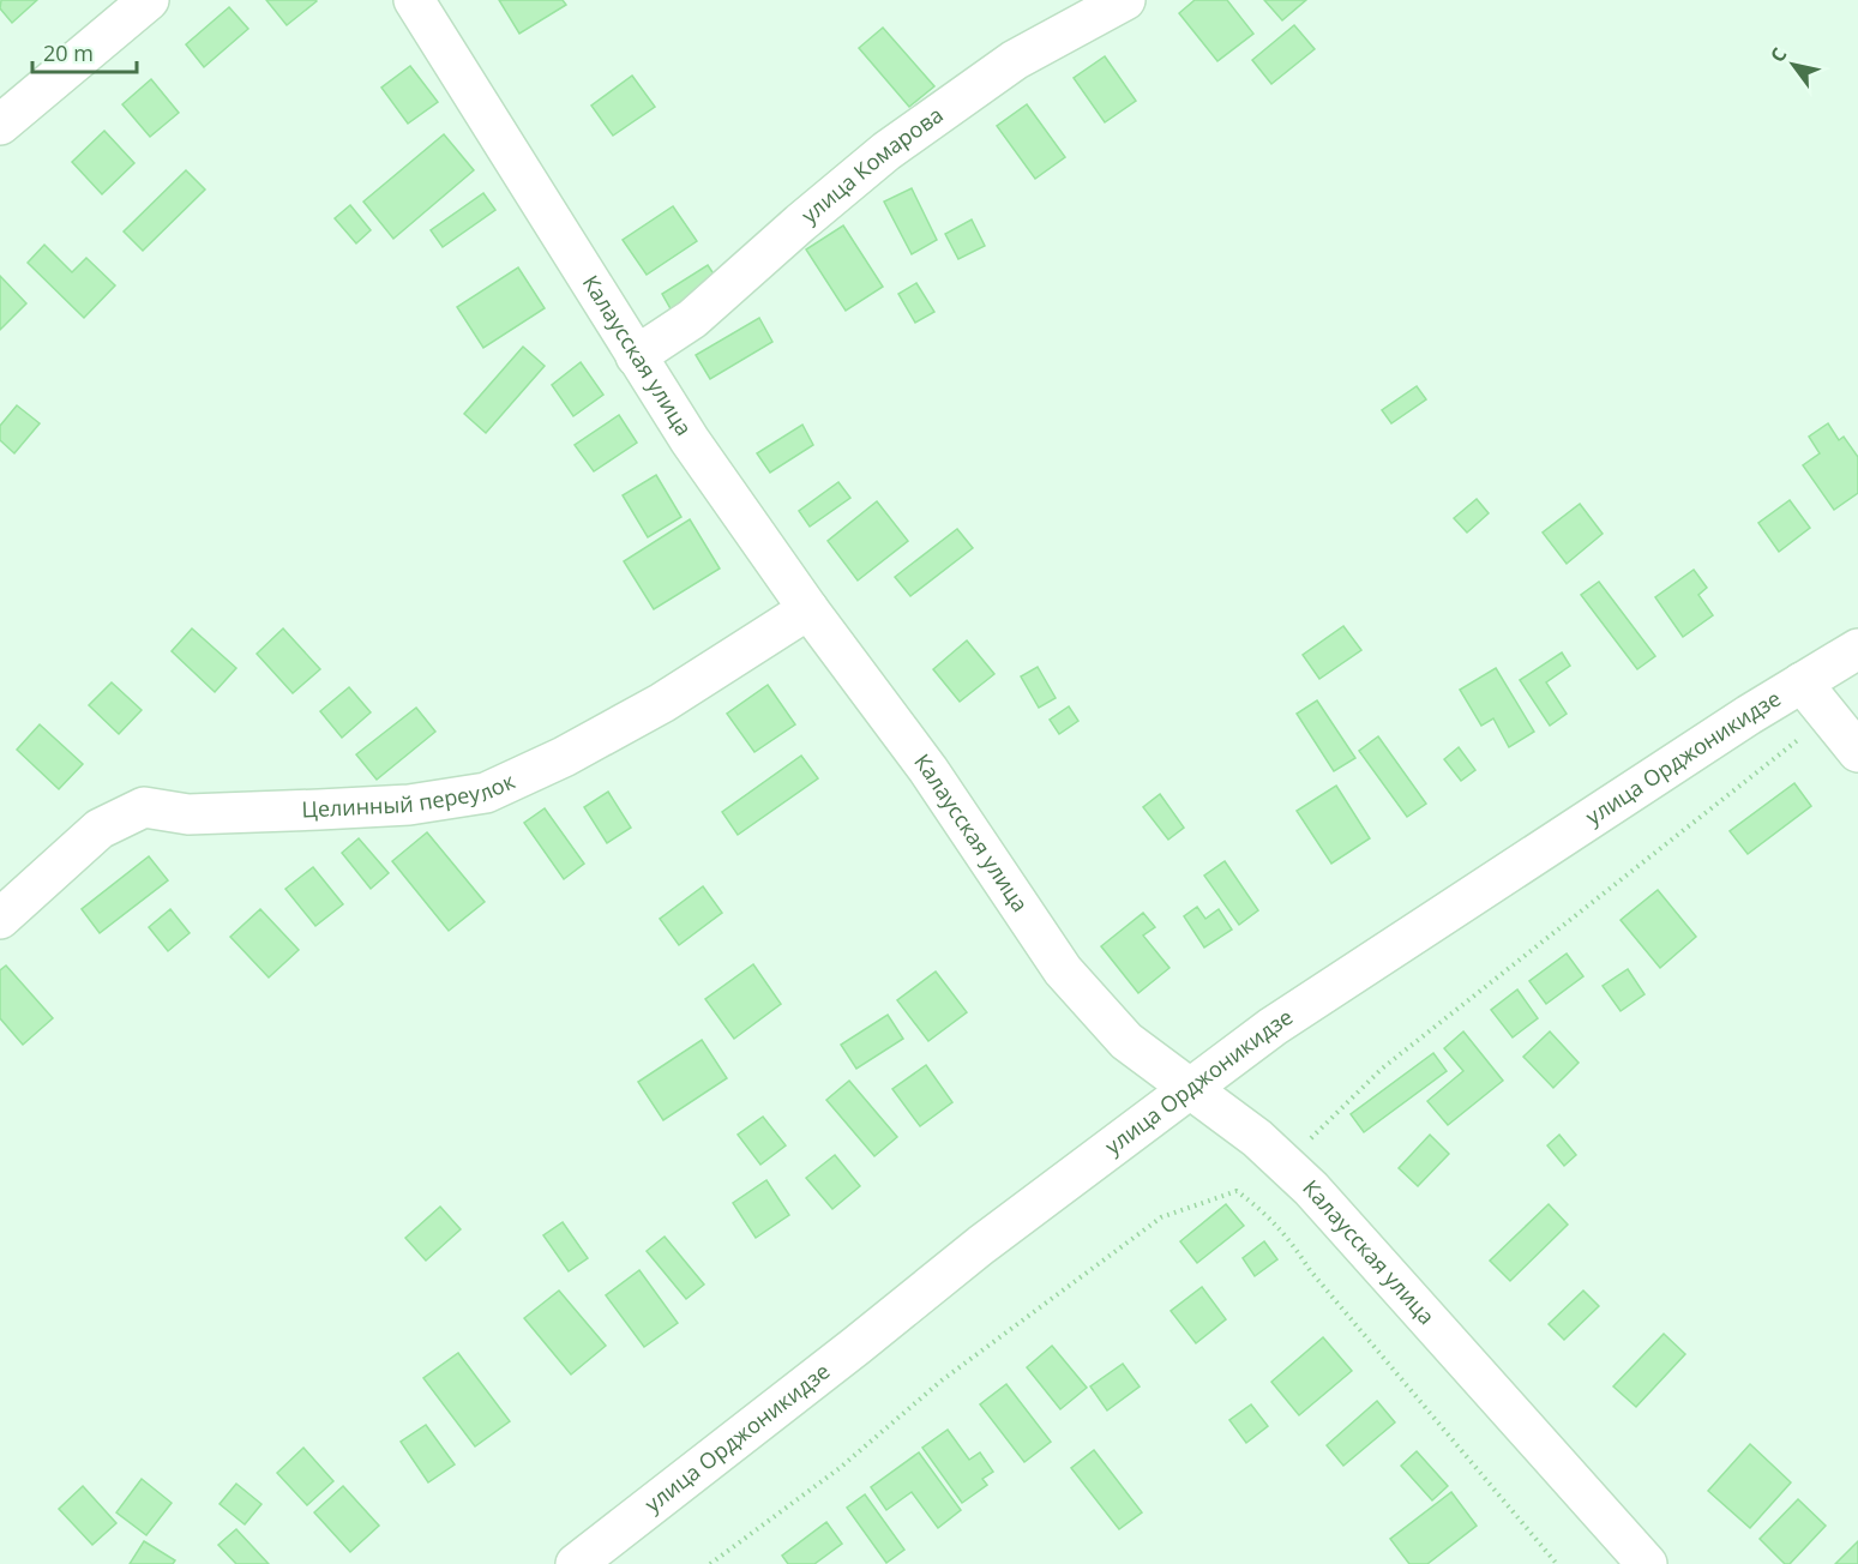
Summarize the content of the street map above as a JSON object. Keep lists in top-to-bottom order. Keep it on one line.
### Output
{"streets":{"street":["улица Комарова","Калаусская улица","улица Орджоникидзе","Целинный переулок"]},"crossings":[["улица Комарова","Калаусская улица"],["Калаусская улица","улица Орджоникидзе"],["Калаусская улица","Целинный переулок"]],"scale_bar":"20 m","north":"top left"}
